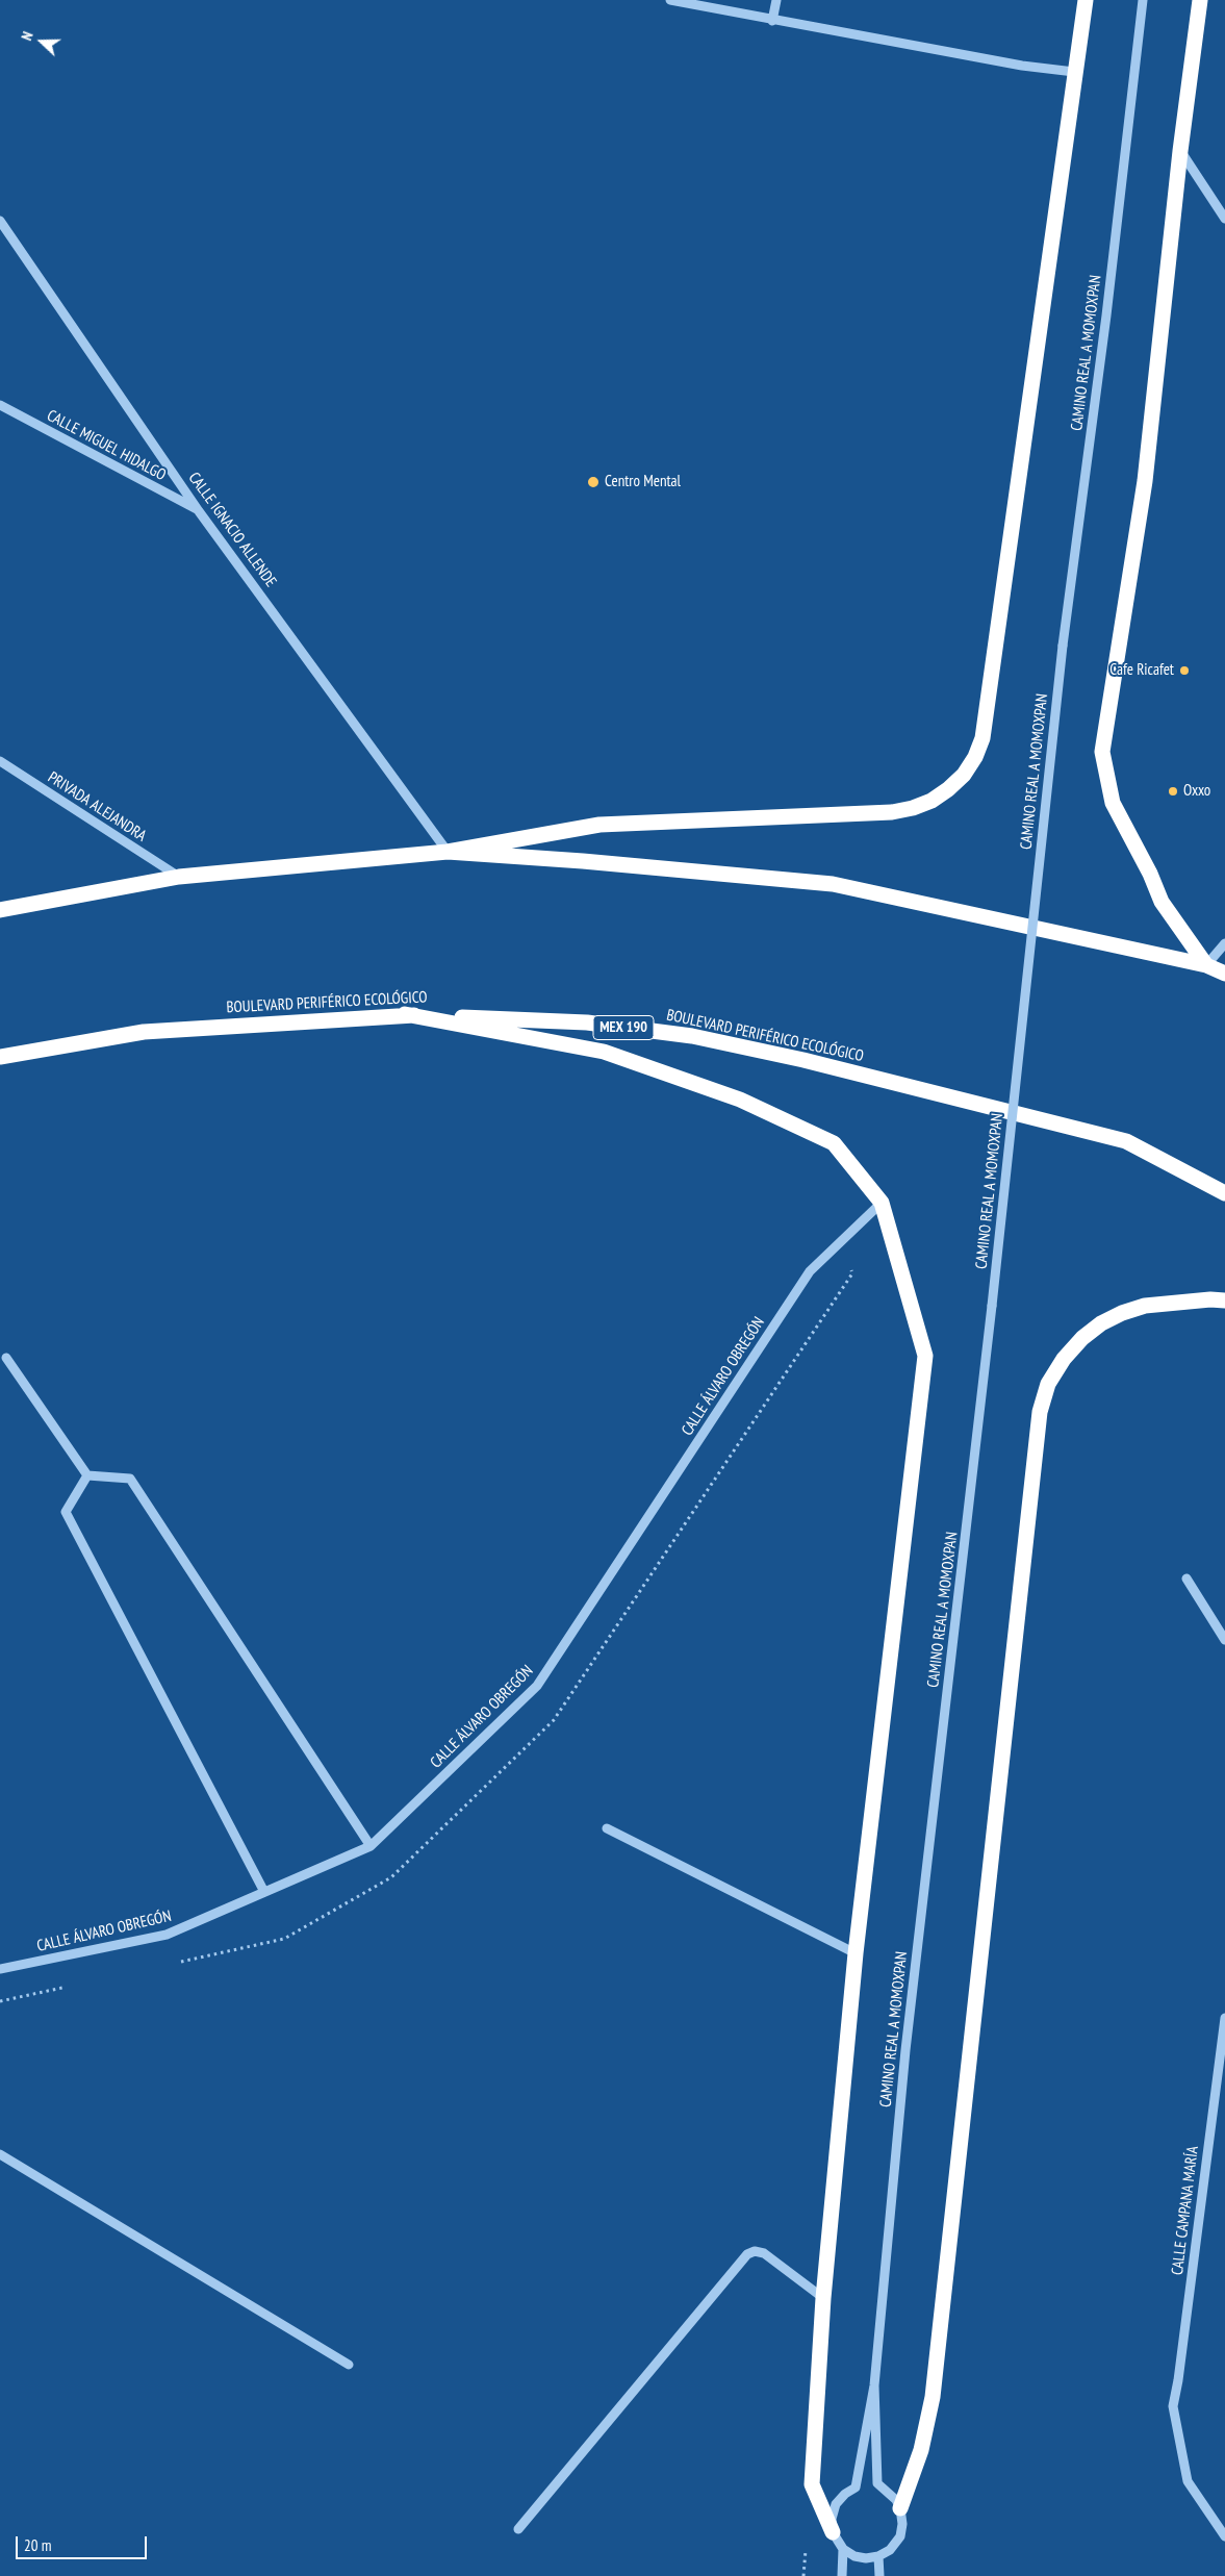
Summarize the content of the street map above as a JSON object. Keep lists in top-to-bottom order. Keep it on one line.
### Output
{"streets":{"highway":["BOULEVARD PERIFÉRICO ECOLÓGICO","MEX 190"],"street":["CAMINO REAL A MOMOXPAN","CALLE MIGUEL HIDALGO","CALLE IGNACIO ALLENDE","PRIVADA ALEJANDRA","CALLE ÁLVARO OBREGÓN","CALLE CAMPANA MARÍA"]},"crossings":[["CALLE MIGUEL HIDALGO","CALLE IGNACIO ALLENDE"]],"places":["Centro Mental","Cafe Ricafet","Oxxo"],"scale_bar":"20 m","north":"left"}
